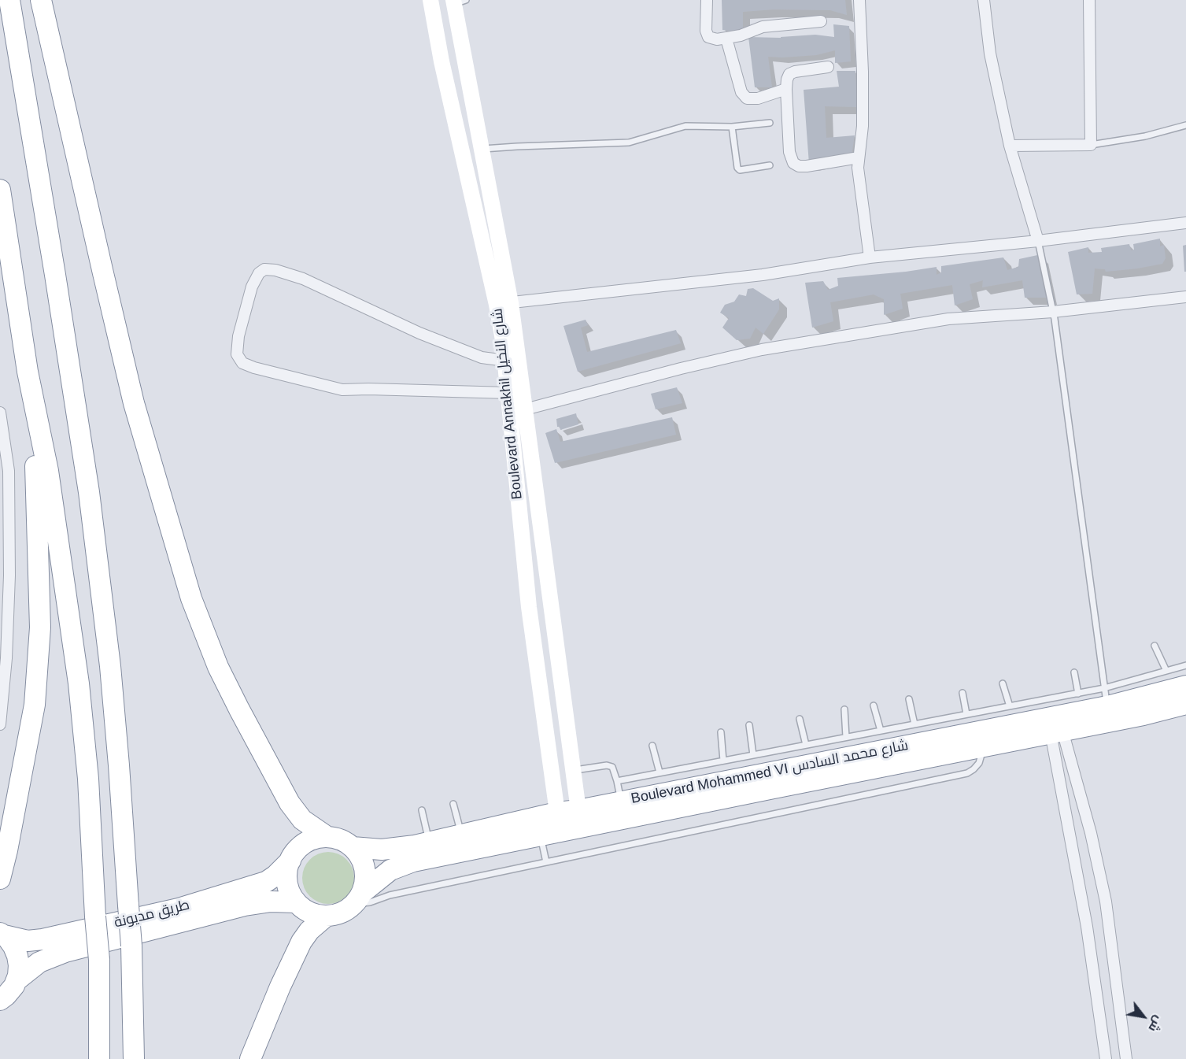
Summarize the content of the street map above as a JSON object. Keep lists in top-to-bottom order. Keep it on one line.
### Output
{"streets":{"highway":["Boulevard Mohammed VI شارع محمد السادس","طريق مديونة"],"street":["Boulevard Annakhil شارع النخيل"]},"crossings":[["Boulevard Annakhil شارع النخيل","Boulevard Mohammed VI شارع محمد السادس"],["Boulevard Mohammed VI شارع محمد السادس","طريق مديونة"]],"north":"bottom right"}
